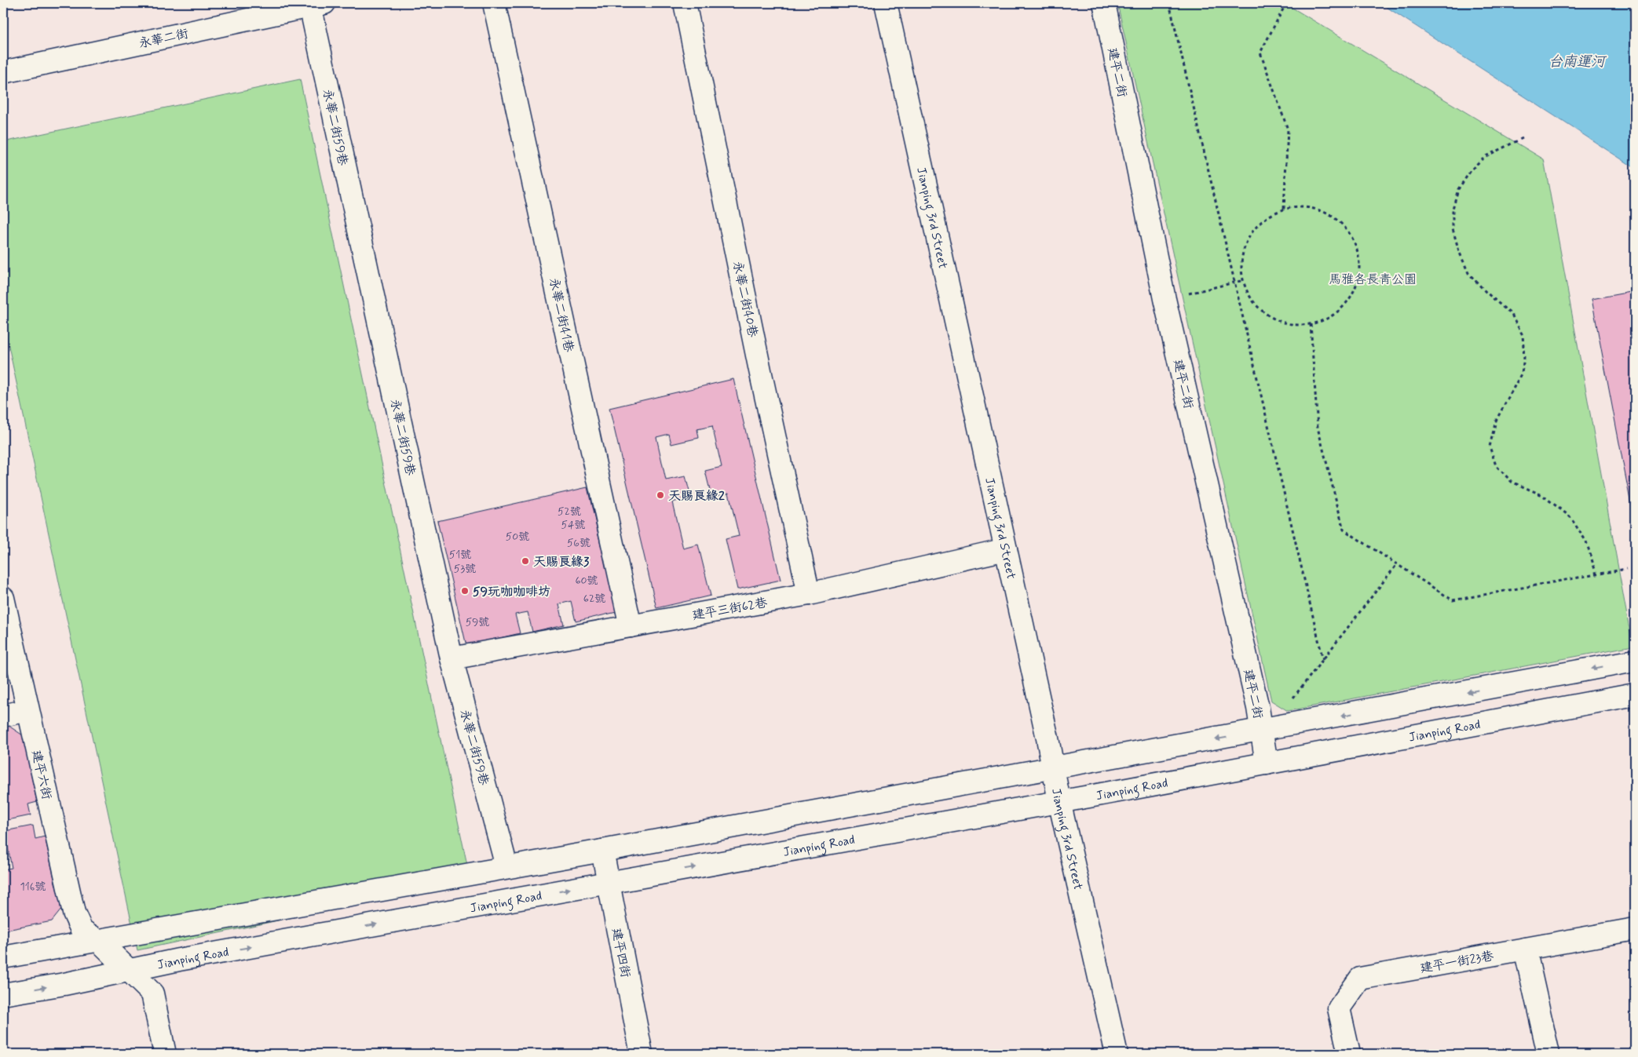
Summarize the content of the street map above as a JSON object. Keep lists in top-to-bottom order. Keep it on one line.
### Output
{"streets":{"street":["永華二街","建平二街","永華二街59巷","Jianping 3rd Street","永華二街40巷","永華二街41巷","建平三街62巷","Jianping Road","建平六街","建平四街","建平一街23巷"]},"crossings":[["永華二街","永華二街59巷"],["建平二街","Jianping Road"],["永華二街59巷","建平三街62巷"],["Jianping 3rd Street","建平三街62巷"],["Jianping 3rd Street","Jianping Road"],["永華二街40巷","建平三街62巷"],["永華二街41巷","建平三街62巷"],["Jianping Road","建平六街"],["Jianping Road","建平四街"]],"water":["台南運河"],"parks":["馬雅各長青公園"],"places":["天賜良緣2","天賜良緣3","59玩咖咖啡坊"],"house_numbers":["52號","54號","50號","56號","51號","53號","60號","62號","59號","116號"]}
